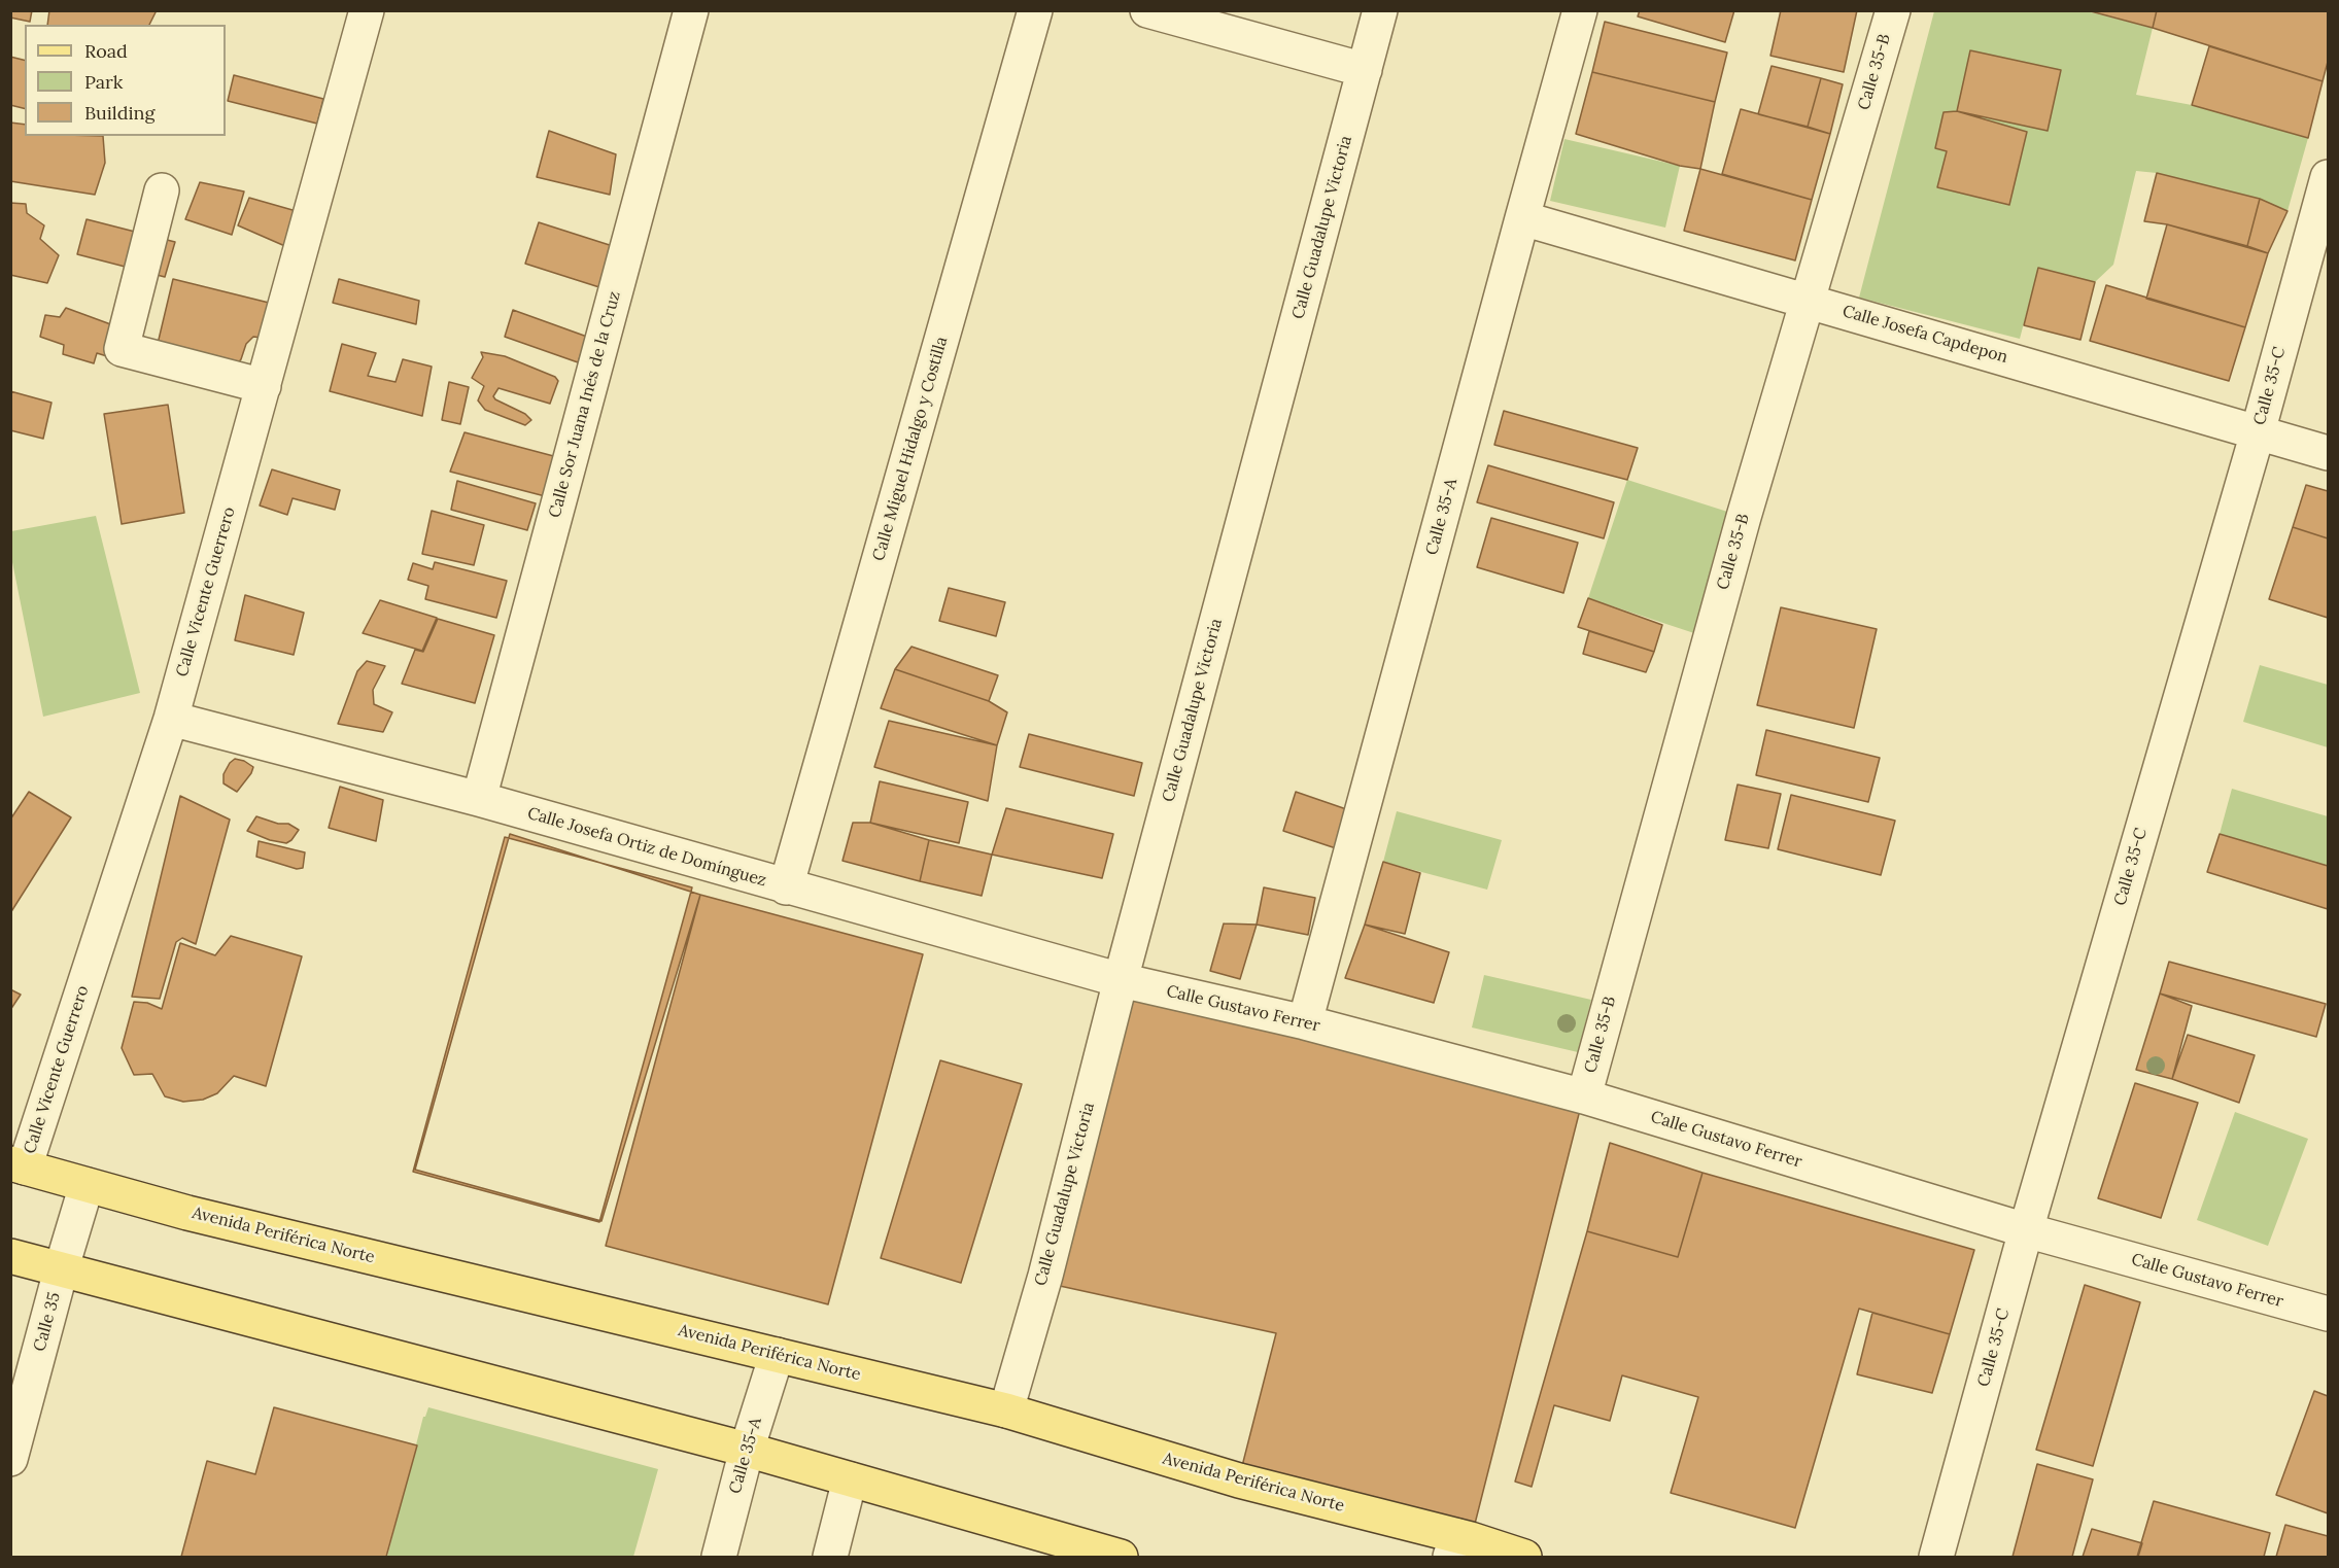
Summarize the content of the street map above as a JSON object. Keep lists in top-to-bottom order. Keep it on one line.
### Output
{"streets":{"main road":["Avenida Periférica Norte"],"street":["Calle 35-B","Calle Guadalupe Victoria","Calle Josefa Capdepon","Calle 35-C","Calle Sor Juana Inés de la Cruz","Calle Miguel Hidalgo y Costilla","Calle 35-A","Calle Vicente Guerrero","Calle Josefa Ortiz de Domínguez","Calle Gustavo Ferrer","Calle 35"]},"crossings":[["Calle 35-B","Calle Josefa Capdepon"],["Calle 35-B","Calle Gustavo Ferrer"],["Calle Guadalupe Victoria","Calle Josefa Ortiz de Domínguez"],["Calle Guadalupe Victoria","Calle Gustavo Ferrer"],["Calle Guadalupe Victoria","Avenida Periférica Norte"],["Calle Josefa Capdepon","Calle 35-C"],["Calle Josefa Capdepon","Calle 35-A"],["Calle 35-C","Calle Gustavo Ferrer"],["Calle Sor Juana Inés de la Cruz","Calle Josefa Ortiz de Domínguez"],["Calle Miguel Hidalgo y Costilla","Calle Josefa Ortiz de Domínguez"],["Calle 35-A","Calle Gustavo Ferrer"],["Calle 35-A","Avenida Periférica Norte"],["Calle Vicente Guerrero","Calle Josefa Ortiz de Domínguez"],["Calle Vicente Guerrero","Avenida Periférica Norte"],["Calle Josefa Ortiz de Domínguez","Calle Gustavo Ferrer"],["Avenida Periférica Norte","Calle 35"]],"legend":["Road","Park","Building"]}
